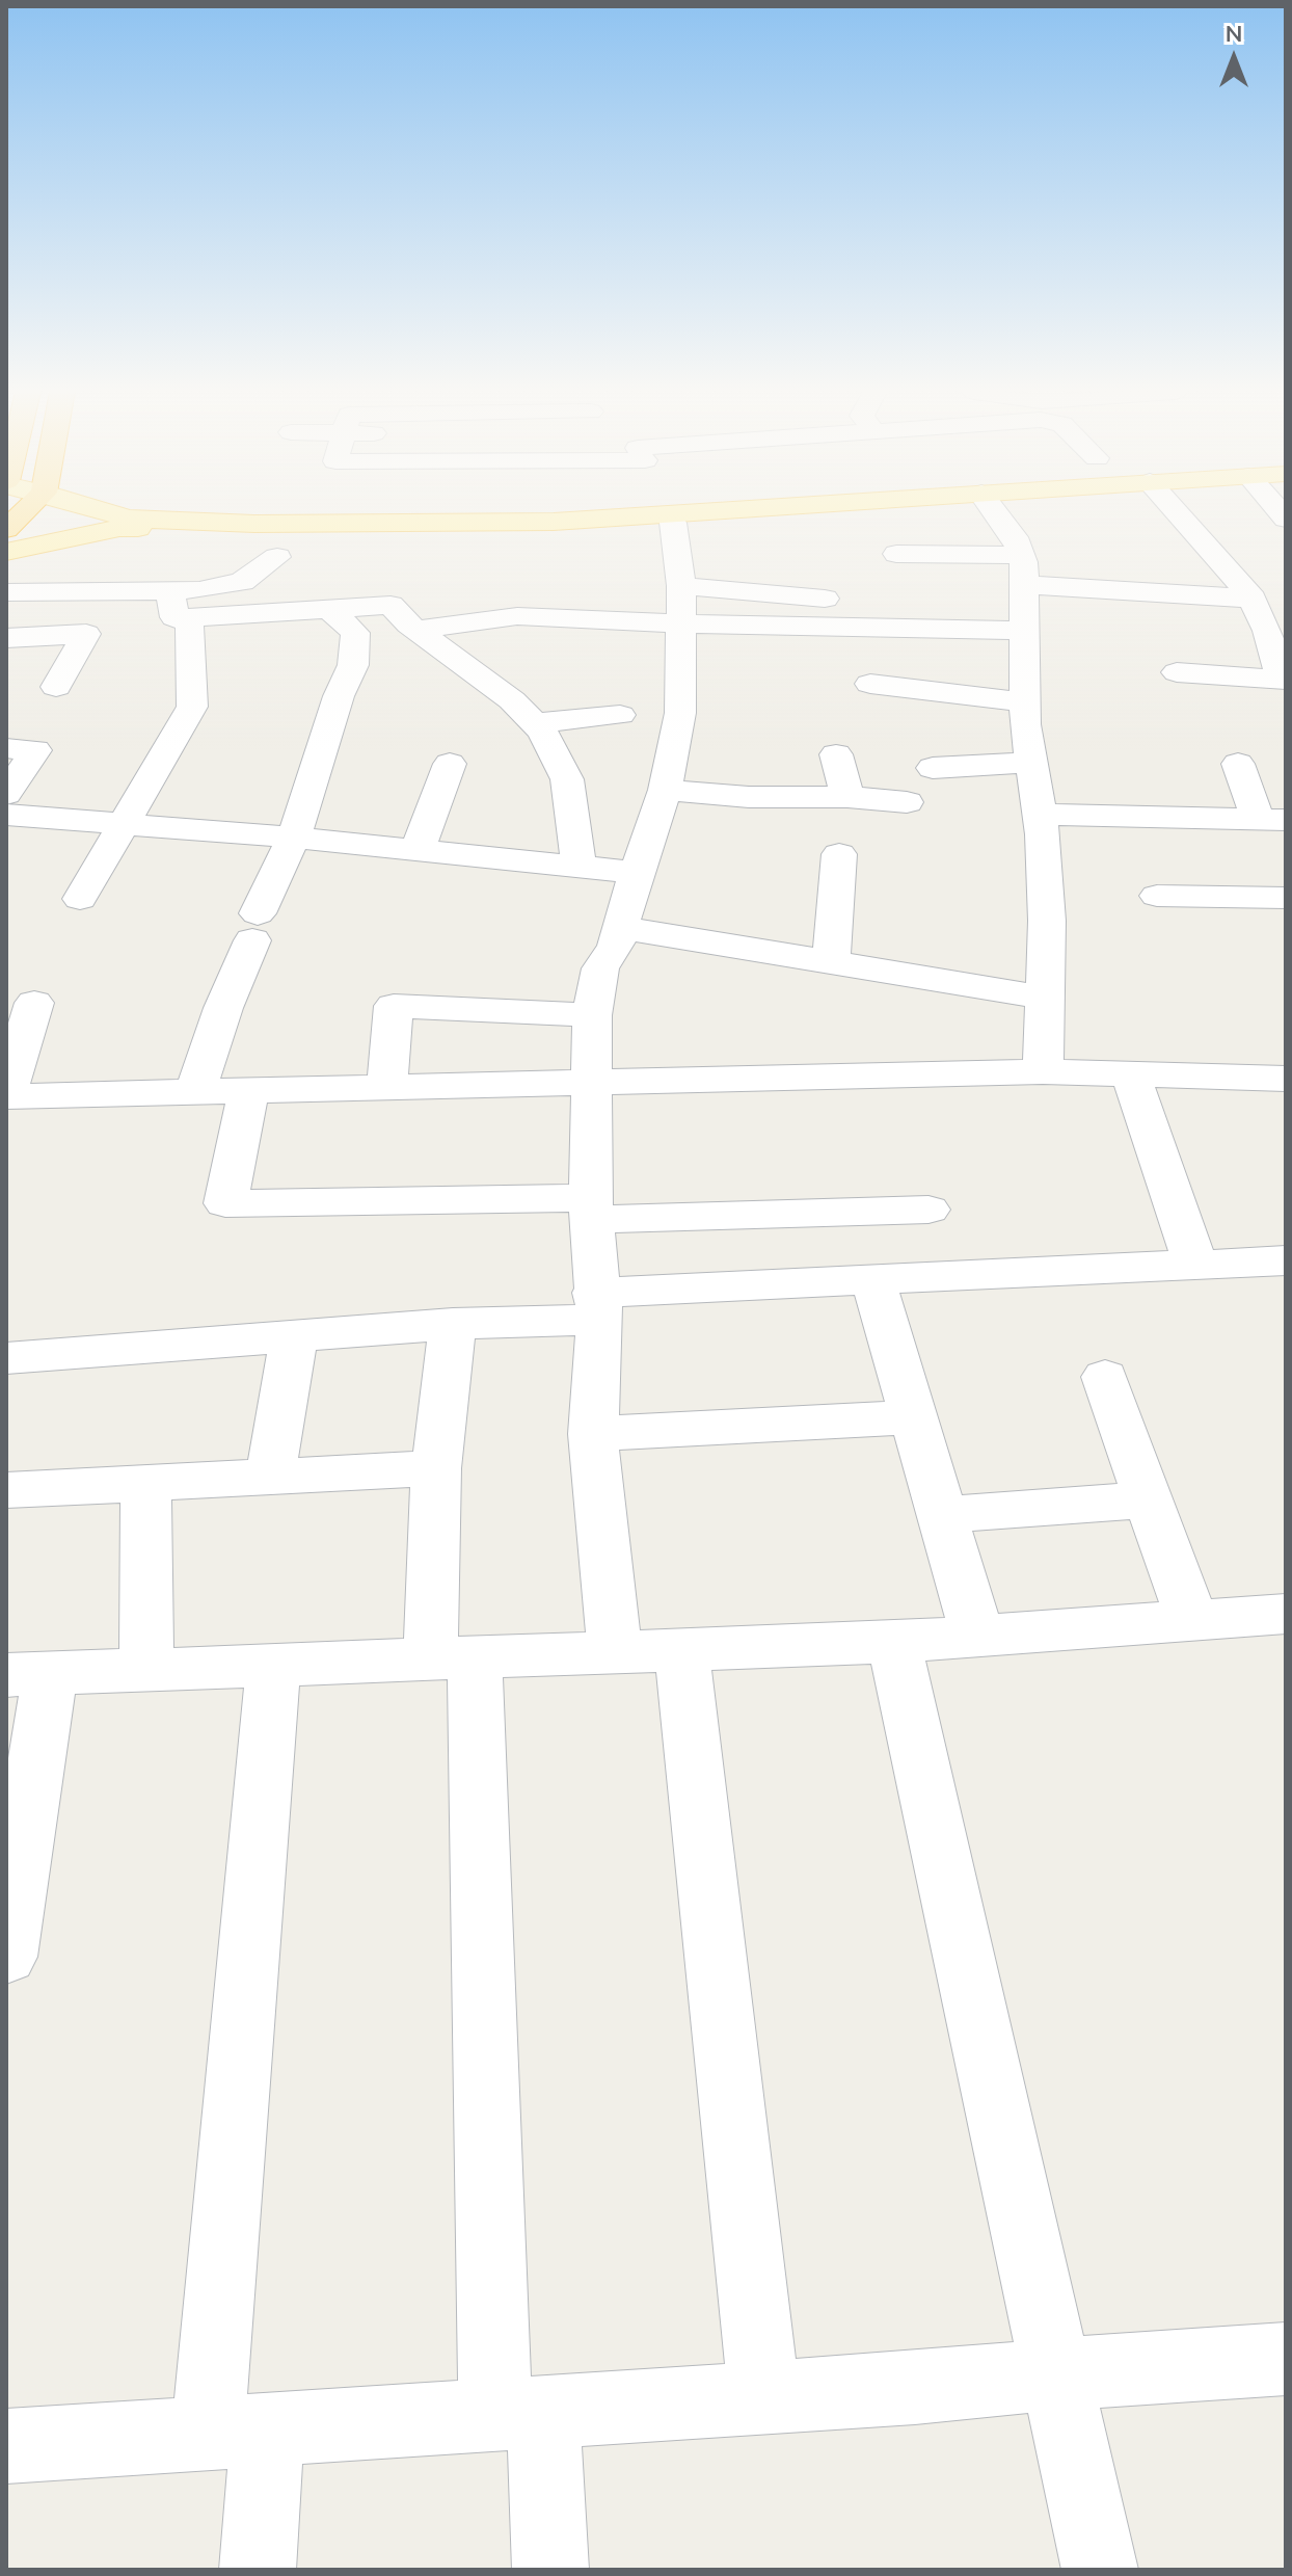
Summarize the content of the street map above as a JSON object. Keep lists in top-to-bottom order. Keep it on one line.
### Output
{"north":"top"}
